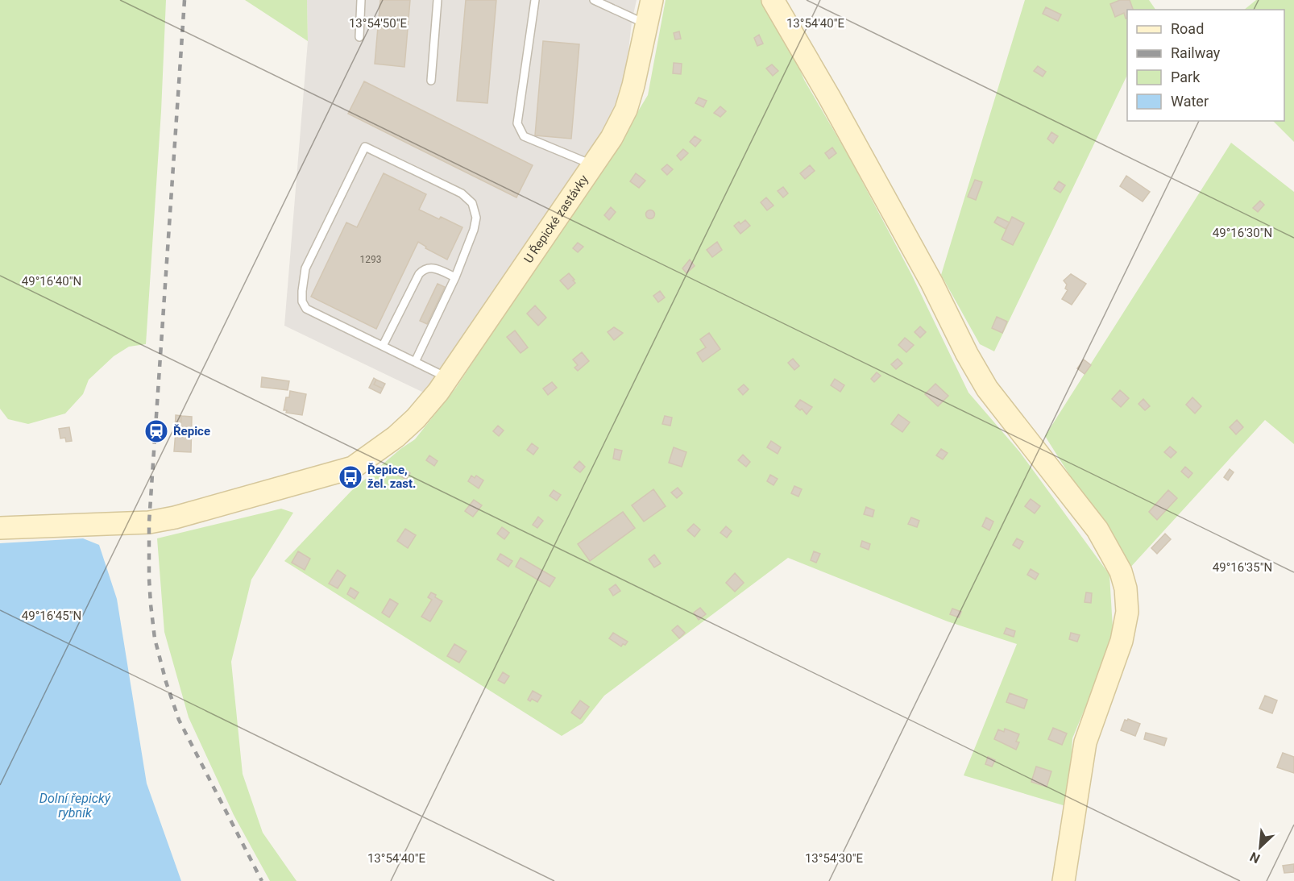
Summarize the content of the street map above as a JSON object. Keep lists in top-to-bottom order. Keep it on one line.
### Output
{"streets":{"street":["U Řepické zastávky"]},"water":["Dolní řepický rybník"],"places":{"station":["Řepice"],"bus stop":["Řepice, žel. zast."]},"house_numbers":["1293"],"legend":["Road","Railway","Park","Water"],"north":"bottom left","coordinates":["13°54'50\"E","13°54'40\"E","49°16'30\"N","49°16'40\"N","49°16'35\"N","49°16'45\"N","13°54'30\"E"]}
